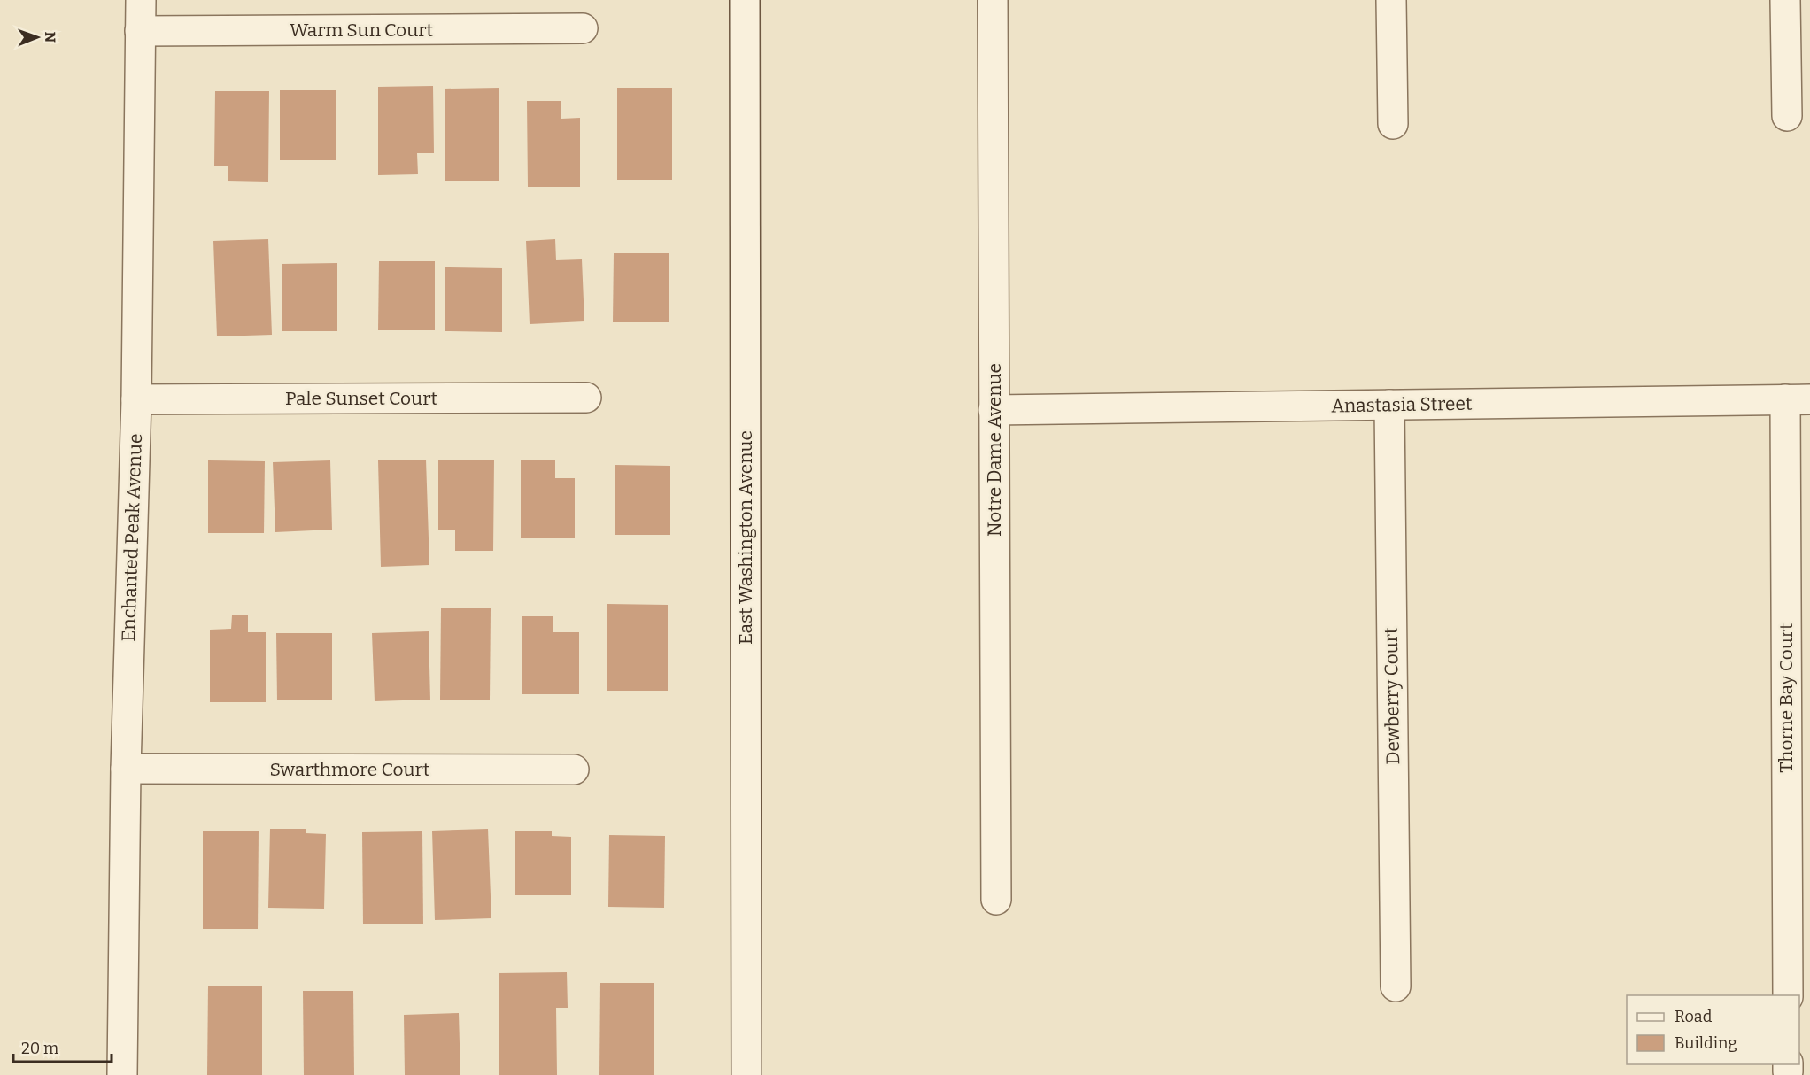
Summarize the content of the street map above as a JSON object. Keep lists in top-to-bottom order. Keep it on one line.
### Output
{"streets":{"street":["Warm Sun Court","Pale Sunset Court","Anastasia Street","Notre Dame Avenue","Enchanted Peak Avenue","East Washington Avenue","Dewberry Court","Thorne Bay Court","Swarthmore Court"]},"crossings":[["Warm Sun Court","Enchanted Peak Avenue"],["Pale Sunset Court","Enchanted Peak Avenue"],["Anastasia Street","Notre Dame Avenue"],["Anastasia Street","Dewberry Court"],["Anastasia Street","Thorne Bay Court"],["Enchanted Peak Avenue","Swarthmore Court"]],"legend":["Road","Building"],"scale_bar":"20 m","north":"right"}
